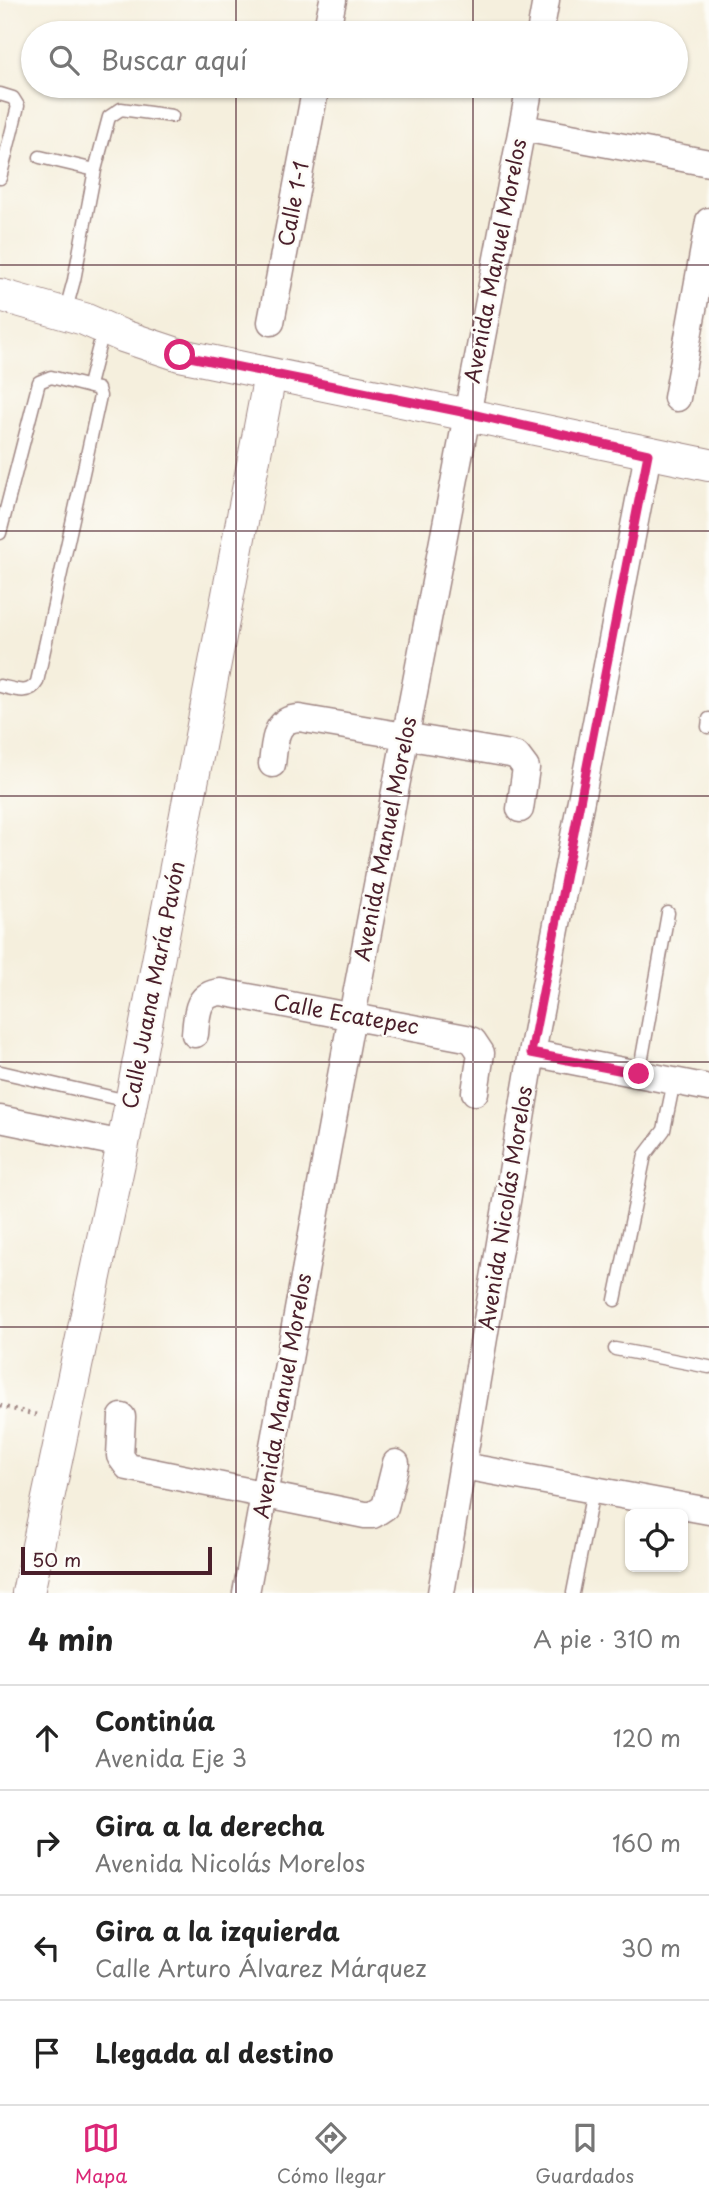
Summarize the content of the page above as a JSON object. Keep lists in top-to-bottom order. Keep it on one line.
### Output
{"streets":{"street":["Calle 1-1","Avenida Manuel Morelos","Calle Juana María Pavón","Calle Ecatepec","Avenida Nicolás Morelos"]},"crossings":[["Avenida Manuel Morelos","Calle Ecatepec"]],"scale_bar":"50 m","page":{"search":"Buscar aquí","scale":"50 m","heading":["4 min","A pie · 310 m"],"list":[["Continúa","Avenida Eje 3","120 m"],["Gira a la derecha","Avenida Nicolás Morelos","160 m"],["Gira a la izquierda","Calle Arturo Álvarez Márquez","30 m"],"Llegada al destino"],"nav":["Mapa","Cómo llegar","Guardados"]}}
